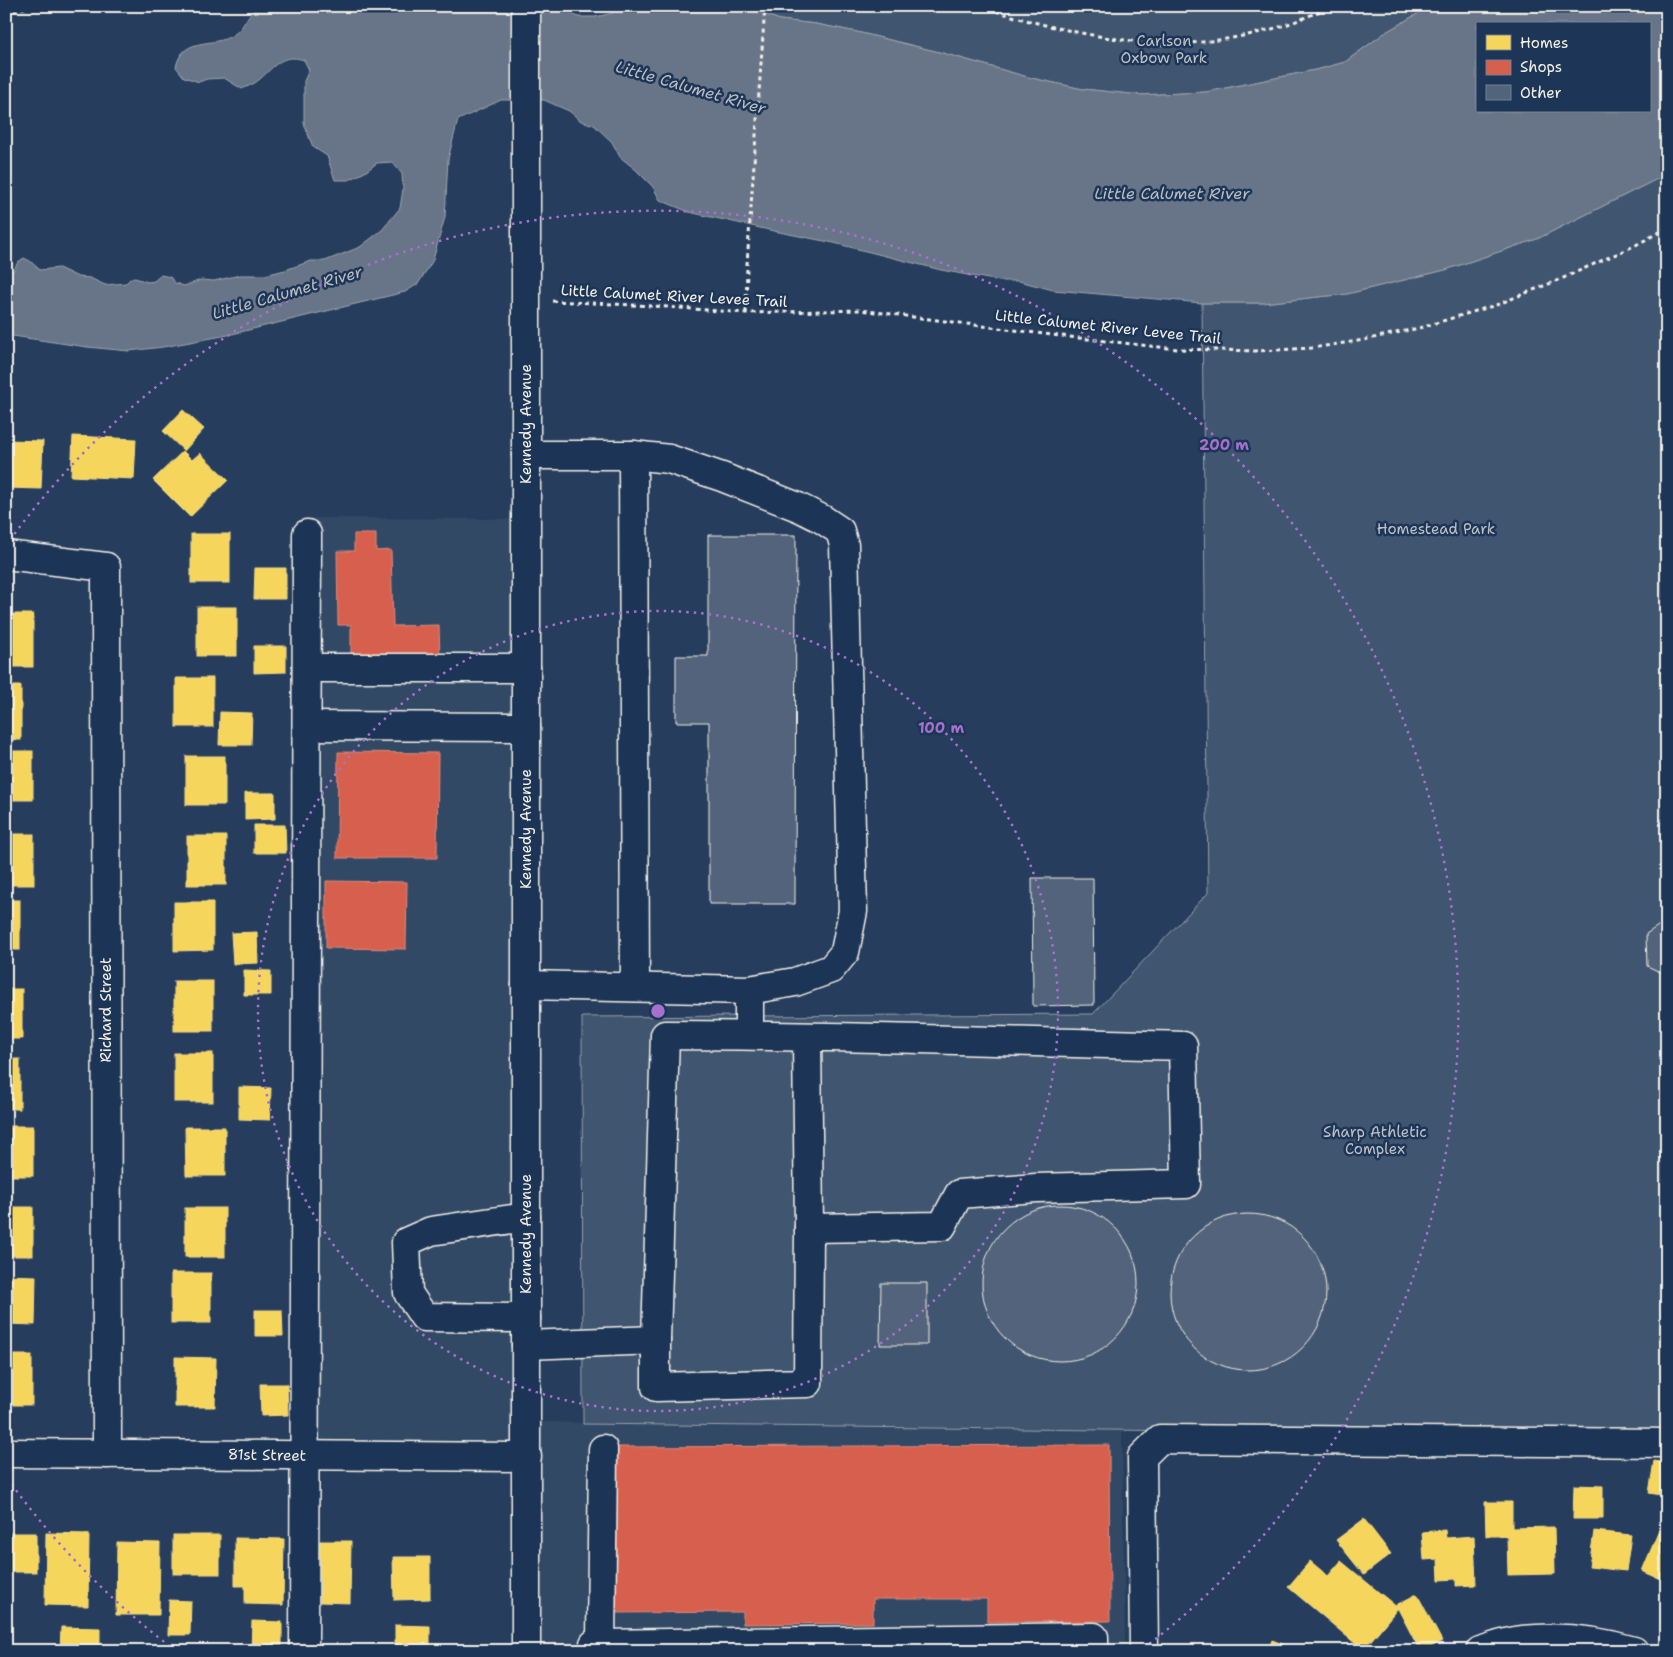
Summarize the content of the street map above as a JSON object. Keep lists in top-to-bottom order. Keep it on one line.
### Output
{"streets":{"street":["Kennedy Avenue","Richard Street","81st Street"],"path":["Little Calumet River Levee Trail"]},"crossings":[["Little Calumet River Levee Trail","Kennedy Avenue"],["Kennedy Avenue","81st Street"],["Richard Street","81st Street"]],"water":["Little Calumet River"],"parks":["Carlson Oxbow Park","Homestead Park","Sharp Athletic Complex"],"legend":["Homes","Shops","Other"],"rings":["200 m","100 m"]}
